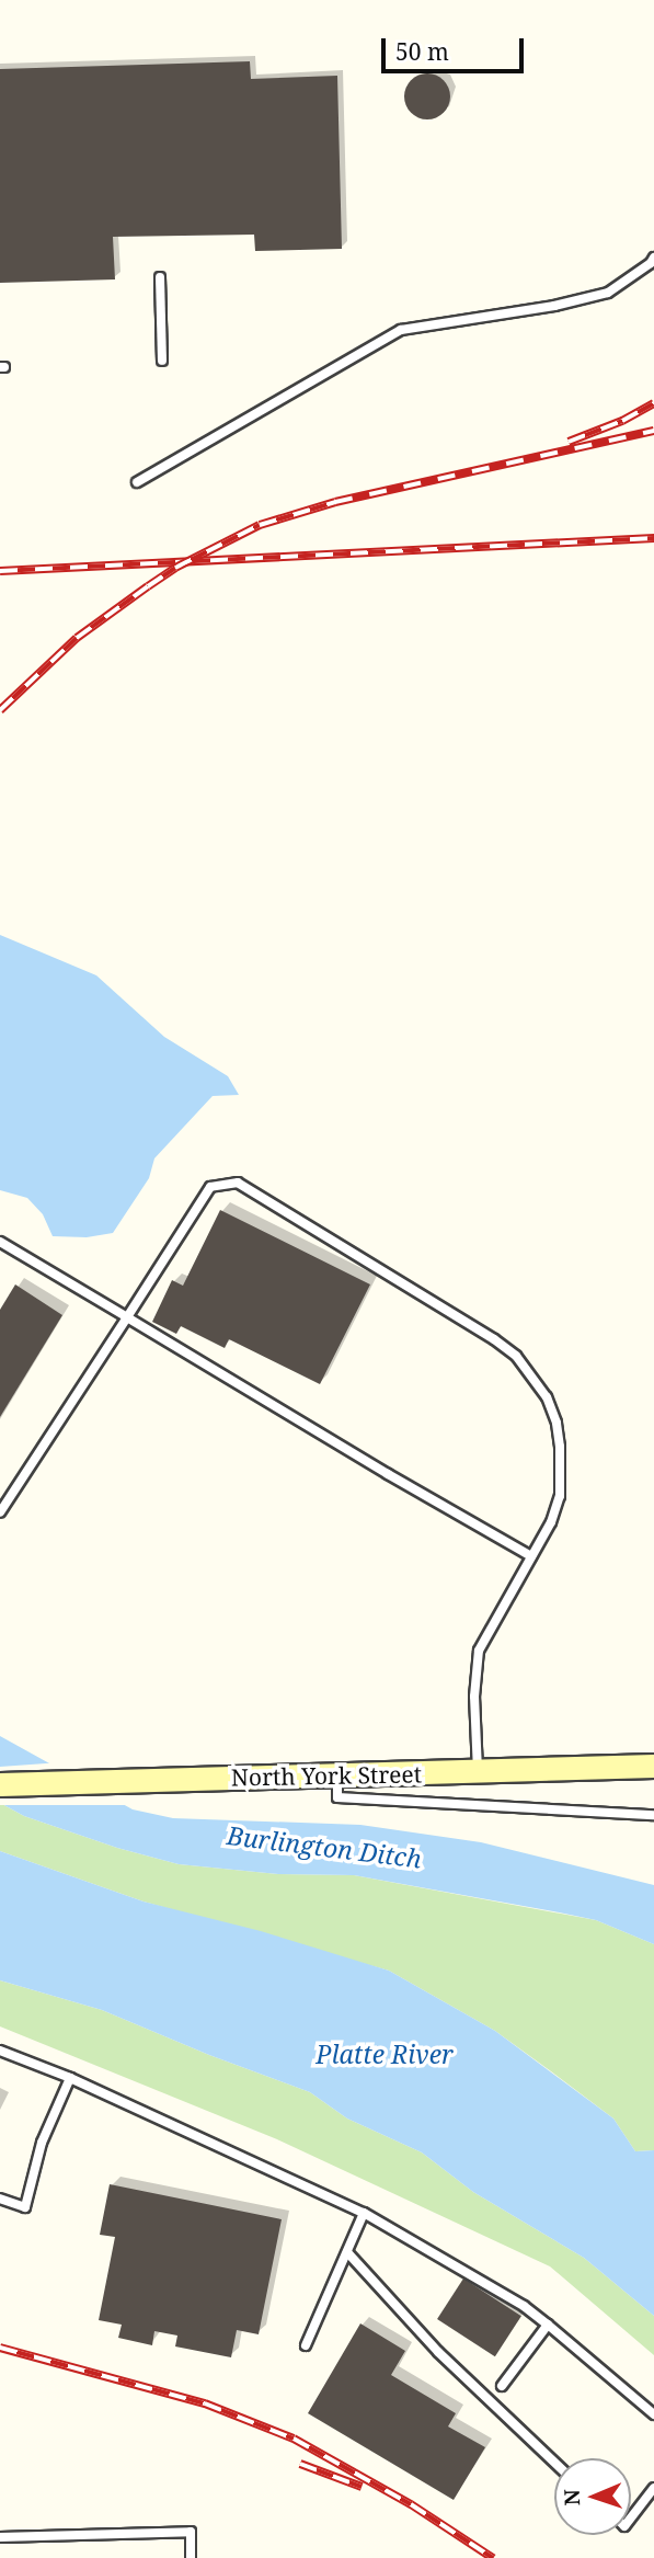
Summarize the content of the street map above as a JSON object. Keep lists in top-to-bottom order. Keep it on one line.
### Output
{"streets":{"main road":["North York Street"]},"water":["Burlington Ditch","Platte River"],"scale_bar":"50 m","north":"left"}
